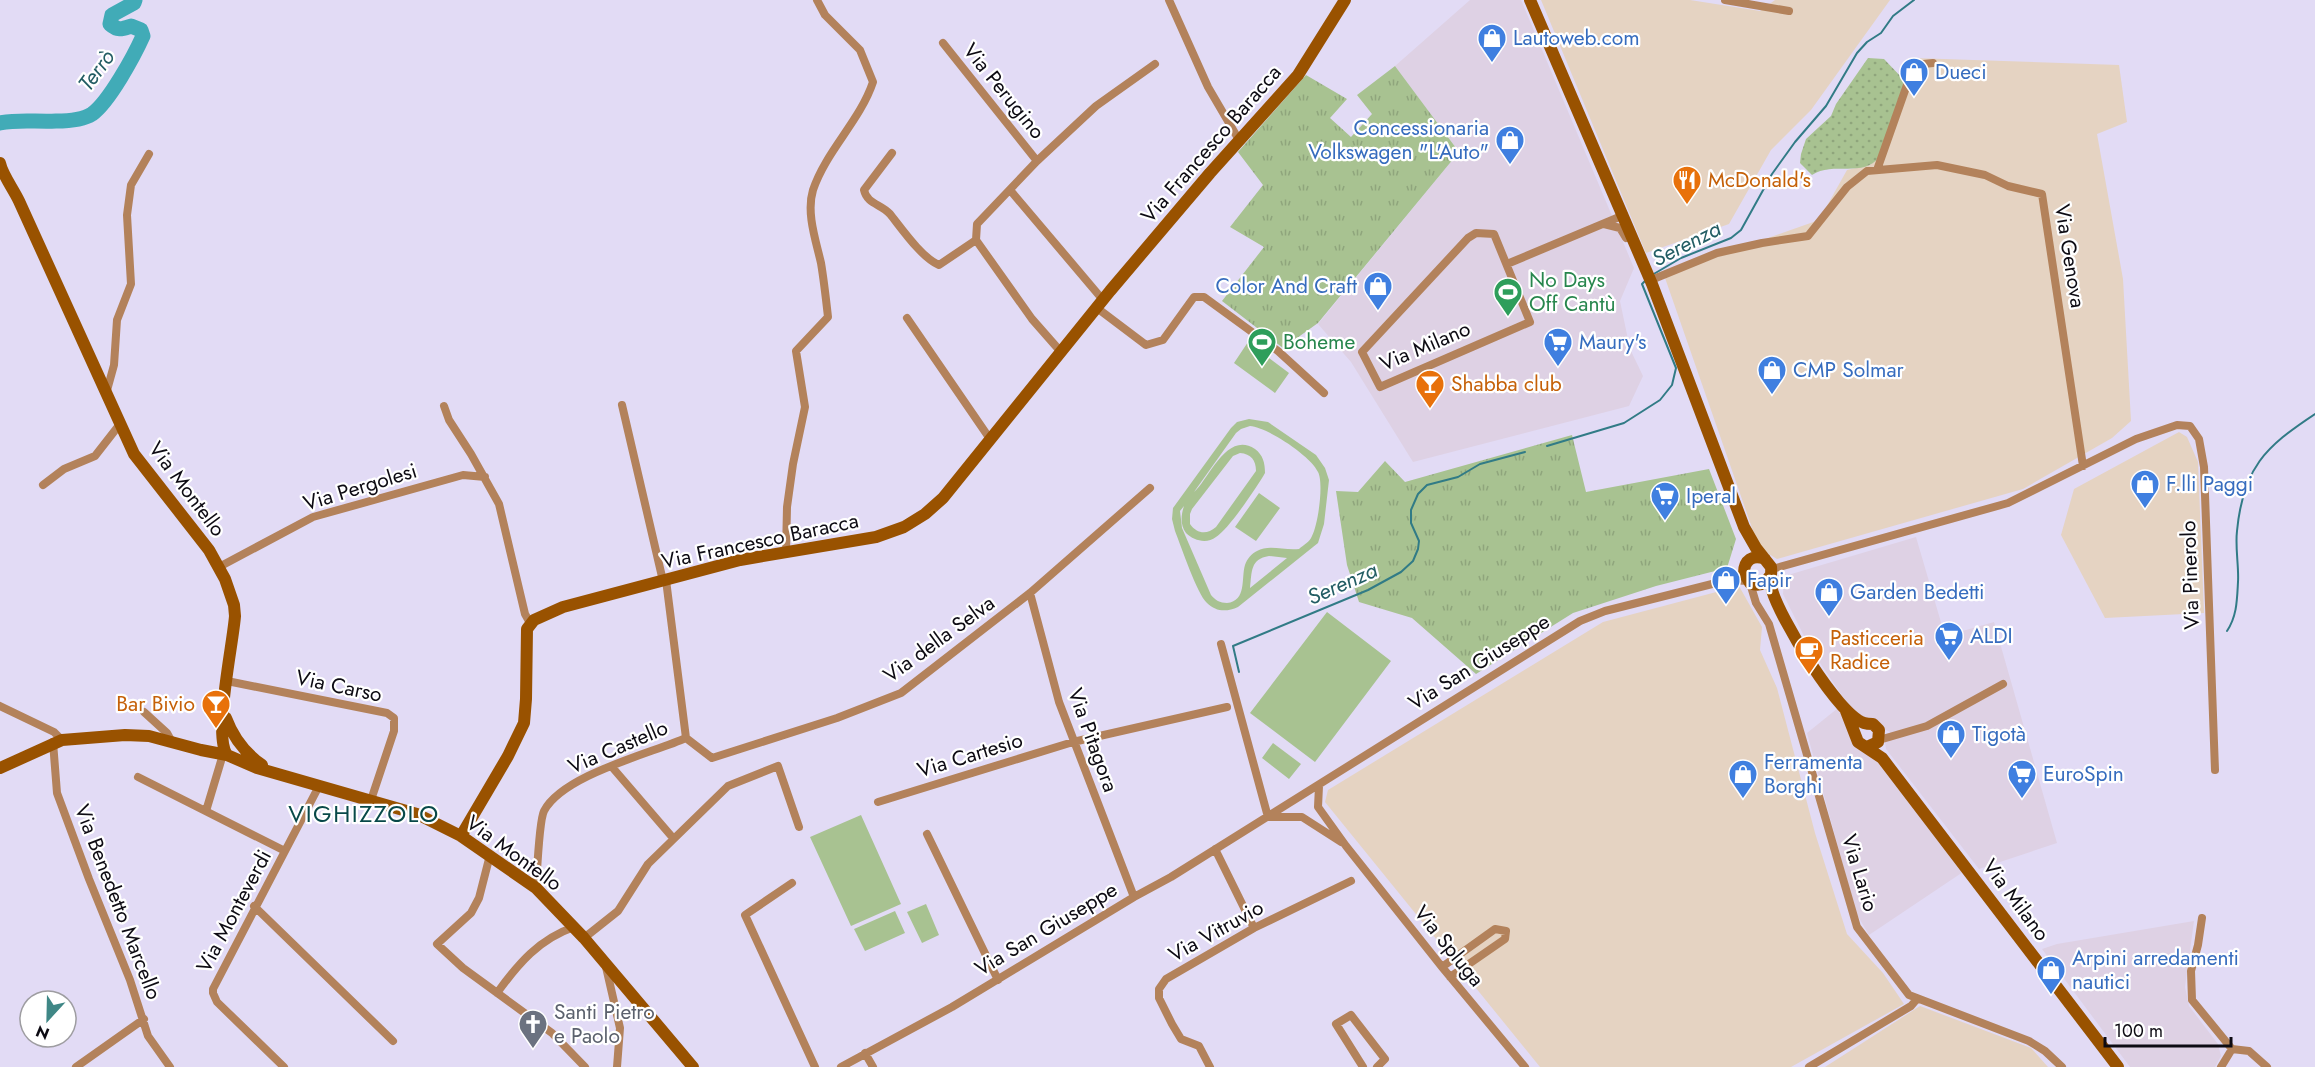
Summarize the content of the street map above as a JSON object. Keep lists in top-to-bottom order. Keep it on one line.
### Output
{"streets":{"street":["Via Perugino","Via Francesco Baracca","Via Genova","Via Milano","Via Pergolesi","Via Montello","Via Pinerolo","Via della Selva","Via San Giuseppe","Via Carso","Via Pitagora","Via Castello","Via Cartesio","Via Lario","Via Benedetto Marcello","Via Monteverdi","Via Vitruvio","Via Spluga"]},"crossings":[["Via Genova","Via Pinerolo"],["Via Pergolesi","Via Montello"],["Via Montello","Via Carso"],["Via Montello","Via Castello"],["Via Montello","Via Monteverdi"],["Via della Selva","Via Pitagora"],["Via della Selva","Via Castello"],["Via San Giuseppe","Via Pitagora"],["Via San Giuseppe","Via Lario"],["Via San Giuseppe","Via Spluga"],["Via Pitagora","Via Cartesio"]],"districts":["VIGHIZZOLO"],"water":["Terrò","Serenza"],"places":{"shop":["Lautoweb.com","Dueci","Concessionaria Volkswagen \"L'Auto\"","Color And Craft","CMP Solmar","F.lli Paggi","Fapir","Garden Bedetti","Tigotà","Ferramenta Borghi","Arpini arredamenti nautici"],"restaurant":["McDonald's"],"sports":["No Days Off Cantù","Boheme"],"supermarket":["Maury's","Iperal","ALDI","EuroSpin"],"bar":["Shabba club","Bar Bivio"],"cafe":["Pasticceria Radice"],"church":["Santi Pietro e Paolo"]},"scale_bar":"100 m","north":"bottom"}
